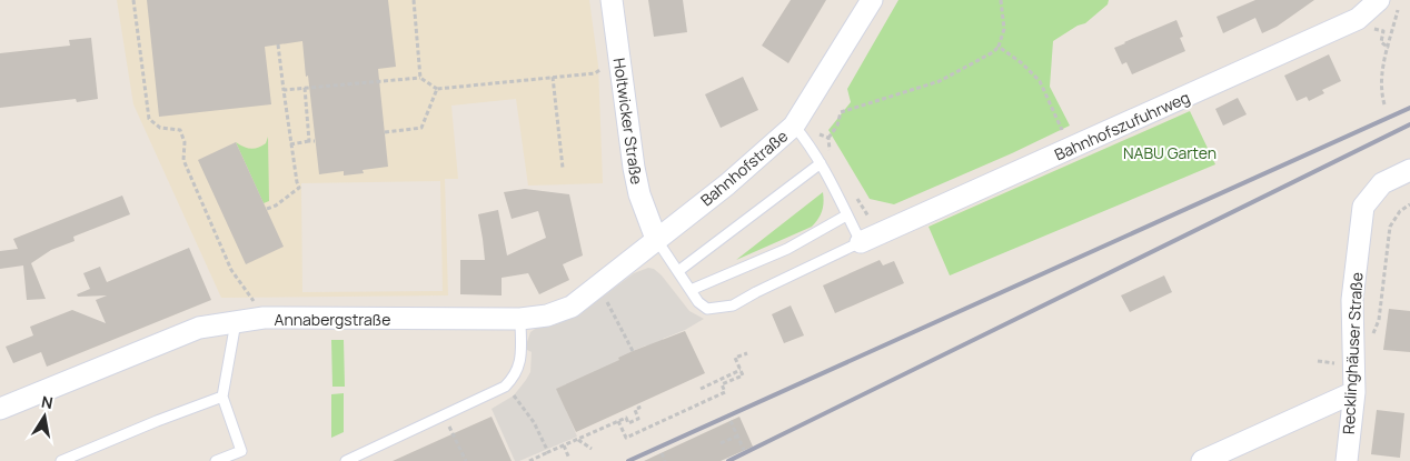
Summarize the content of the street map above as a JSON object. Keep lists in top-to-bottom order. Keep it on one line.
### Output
{"streets":{"street":["Holtwicker Straße","Bahnhofszufuhrweg","Bahnhofstraße","Annabergstraße","Recklinghäuser Straße"]},"crossings":[["Holtwicker Straße","Bahnhofstraße"],["Holtwicker Straße","Annabergstraße"],["Bahnhofstraße","Annabergstraße"]],"parks":["NABU Garten"],"north":"top"}
